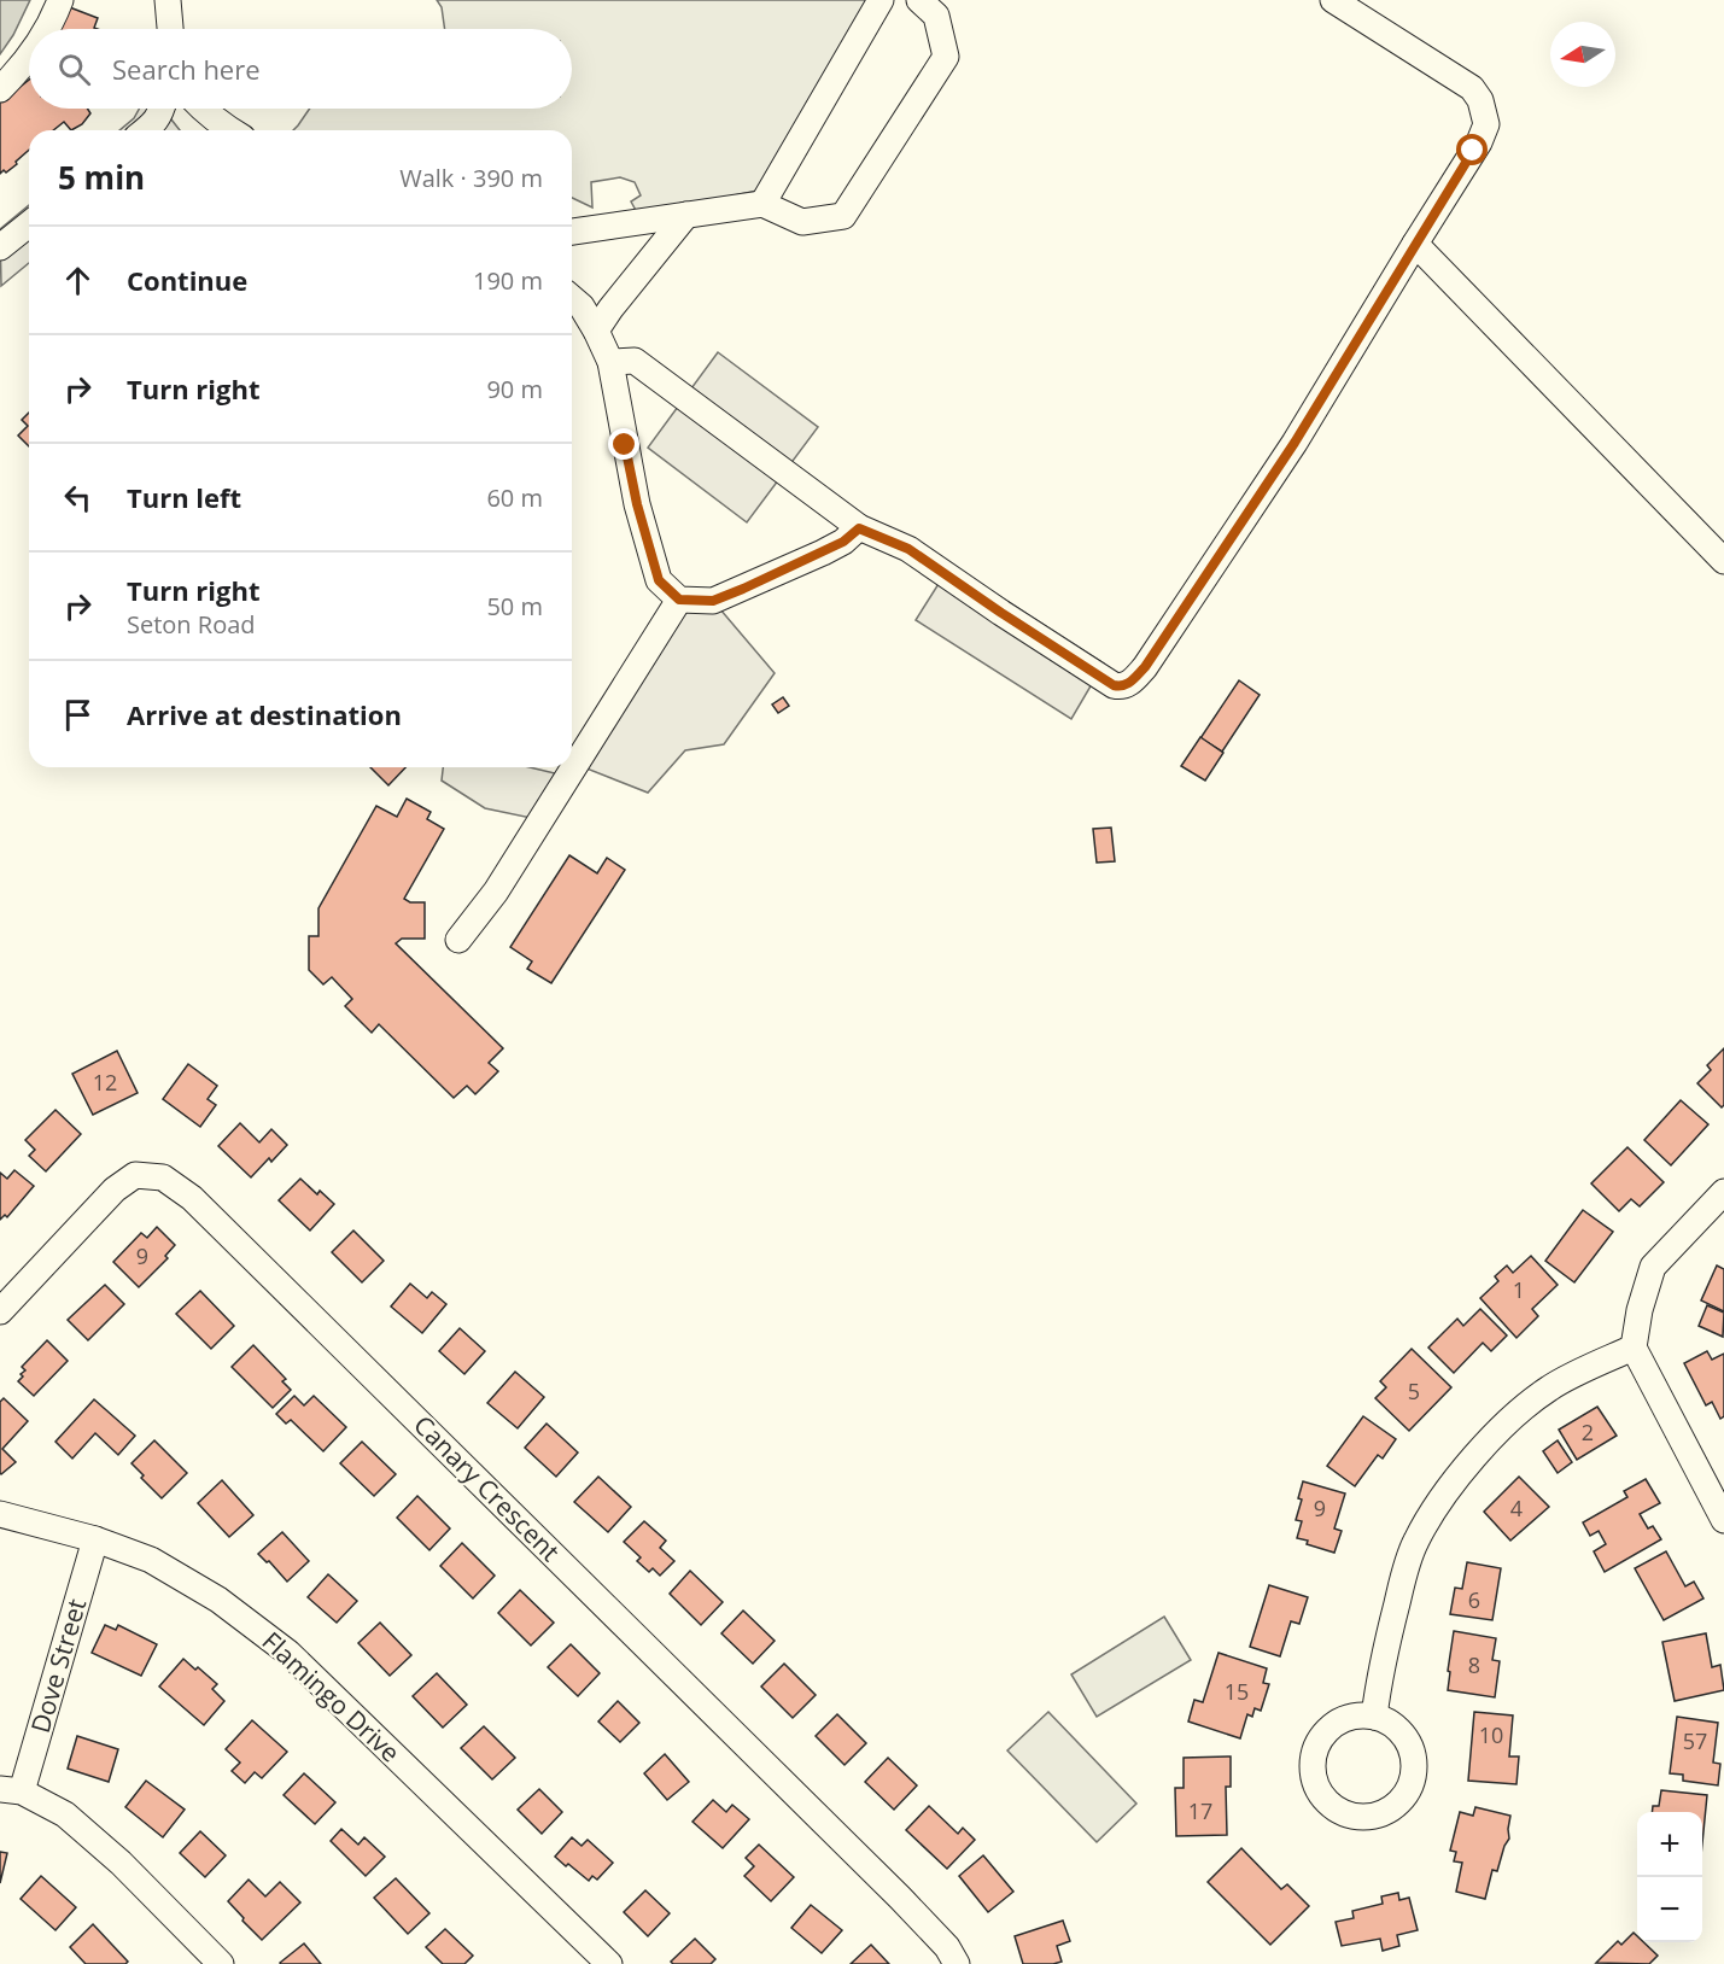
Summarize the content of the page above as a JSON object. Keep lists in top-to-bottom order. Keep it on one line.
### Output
{"streets":{"street":["Canary Crescent","Dove Street","Flamingo Drive"]},"crossings":[["Dove Street","Flamingo Drive"]],"house_numbers":["12","9","1","5","2","9","4","6","8","15","10","57","17"],"north":"left","page":{"search":"Search here","heading":["5 min","Walk · 390 m"],"list":[["Continue","190 m"],["Turn right","90 m"],["Turn left","60 m"],["Turn right","Seton Road","50 m"],"Arrive at destination"],"map_buttons":["+","−"]}}
